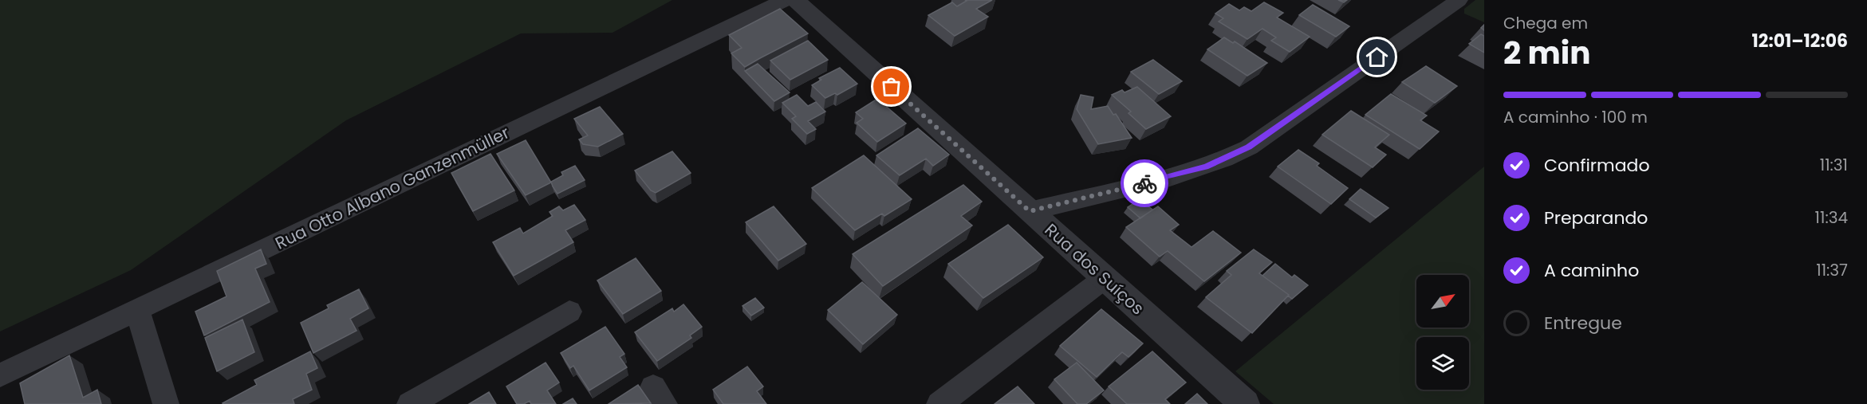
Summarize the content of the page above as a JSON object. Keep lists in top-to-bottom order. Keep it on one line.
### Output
{"streets":{"street":["Rua Otto Albano Ganzenmüller","Rua dos Suíços"]},"north":"top right","page":{"heading":["2 min","Chega em","12:01–12:06"],"bar":"A caminho · 100 m","list":[["Confirmado","11:31"],["Preparando","11:34"],["A caminho","11:37"],"Entregue"]}}
